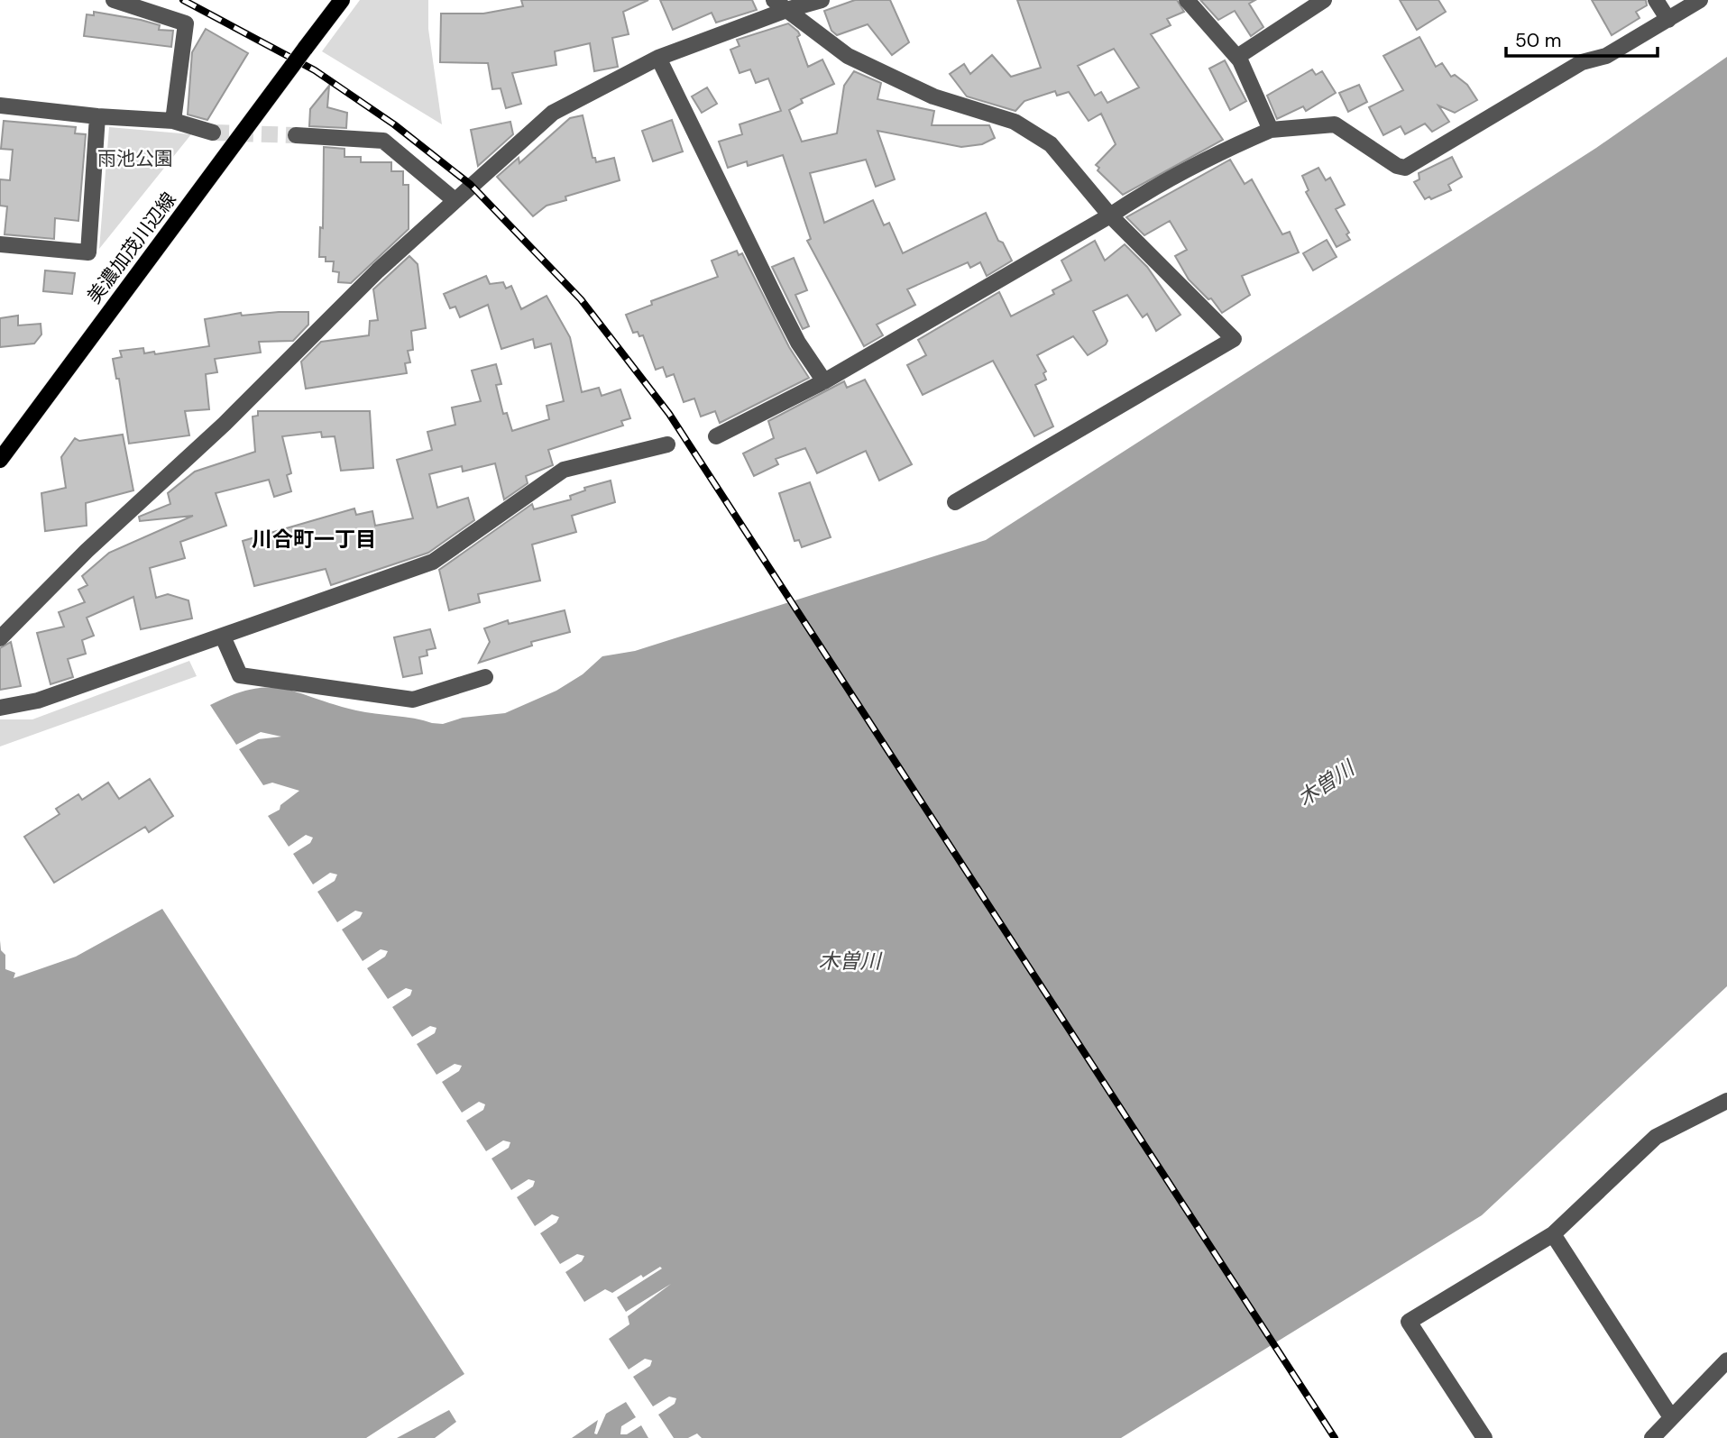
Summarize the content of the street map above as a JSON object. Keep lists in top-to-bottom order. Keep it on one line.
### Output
{"streets":{"main road":["美濃加茂川辺線"]},"districts":["川合町一丁目"],"water":["木曽川"],"parks":["雨池公園"],"scale_bar":"50 m"}
